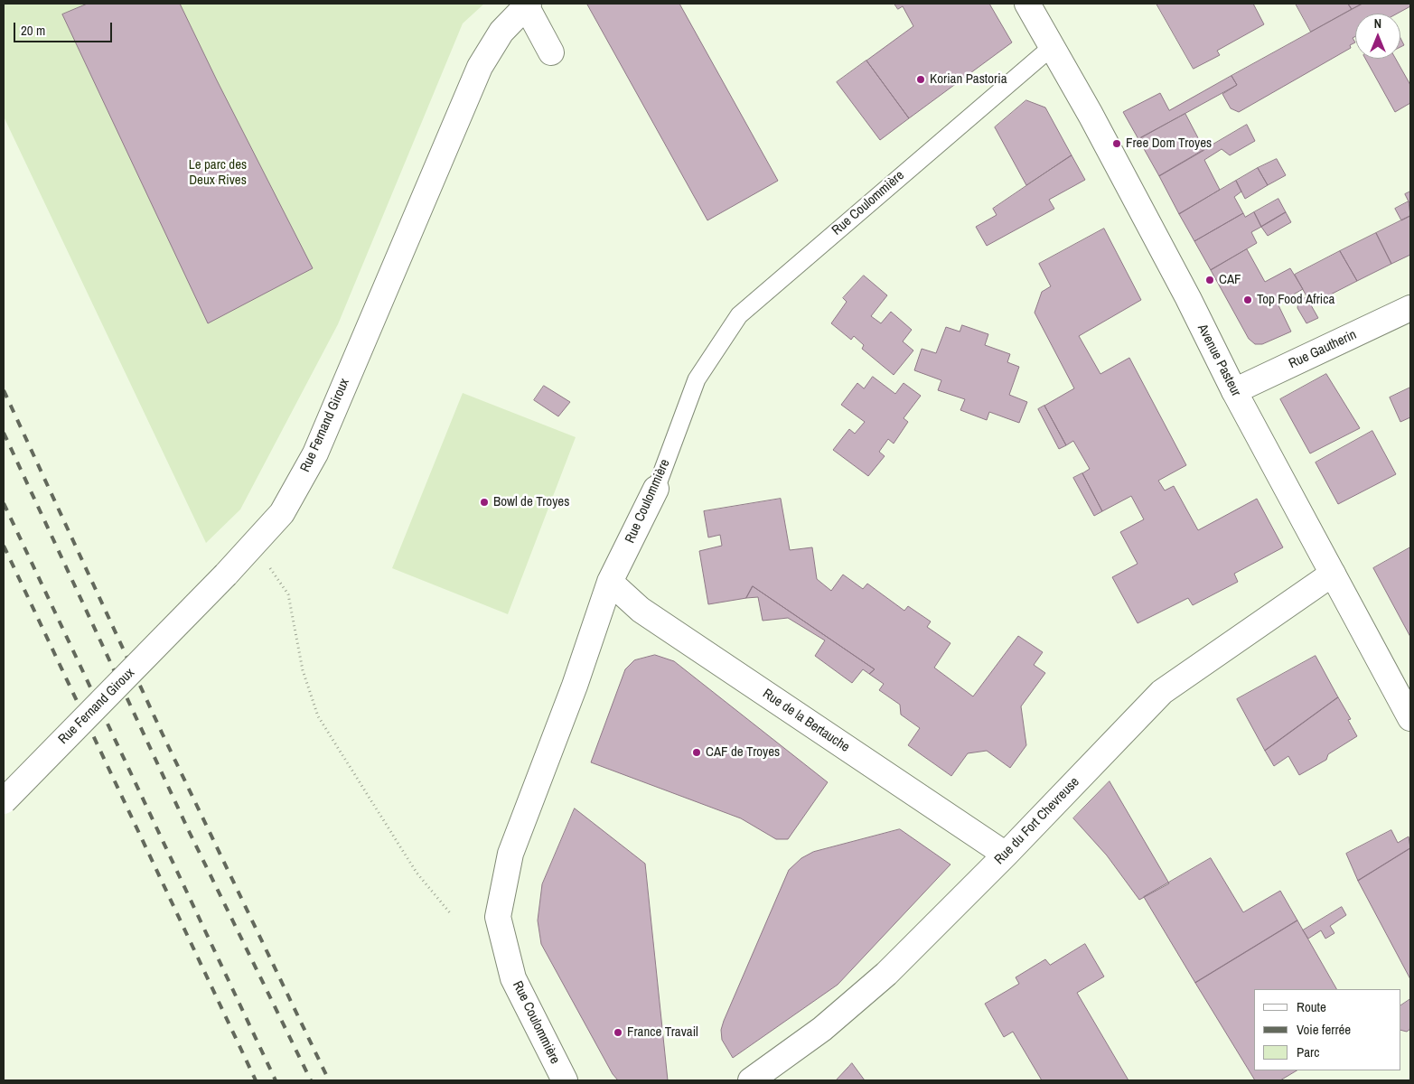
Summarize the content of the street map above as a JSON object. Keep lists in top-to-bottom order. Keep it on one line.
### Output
{"streets":{"street":["Rue Coulommière","Rue Gautherin","Avenue Pasteur","Rue Fernand Giroux","Rue de la Bertauche","Rue du Fort Chevreuse"]},"crossings":[["Rue Coulommière","Avenue Pasteur"],["Rue Coulommière","Rue de la Bertauche"],["Rue Gautherin","Avenue Pasteur"],["Avenue Pasteur","Rue du Fort Chevreuse"],["Rue de la Bertauche","Rue du Fort Chevreuse"]],"parks":["Le parc des Deux Rives"],"places":["Korian Pastoria","Free Dom Troyes","CAF","Top Food Africa","Bowl de Troyes","CAF de Troyes","France Travail"],"legend":["Route","Voie ferrée","Parc"],"scale_bar":"20 m","north":"top"}
